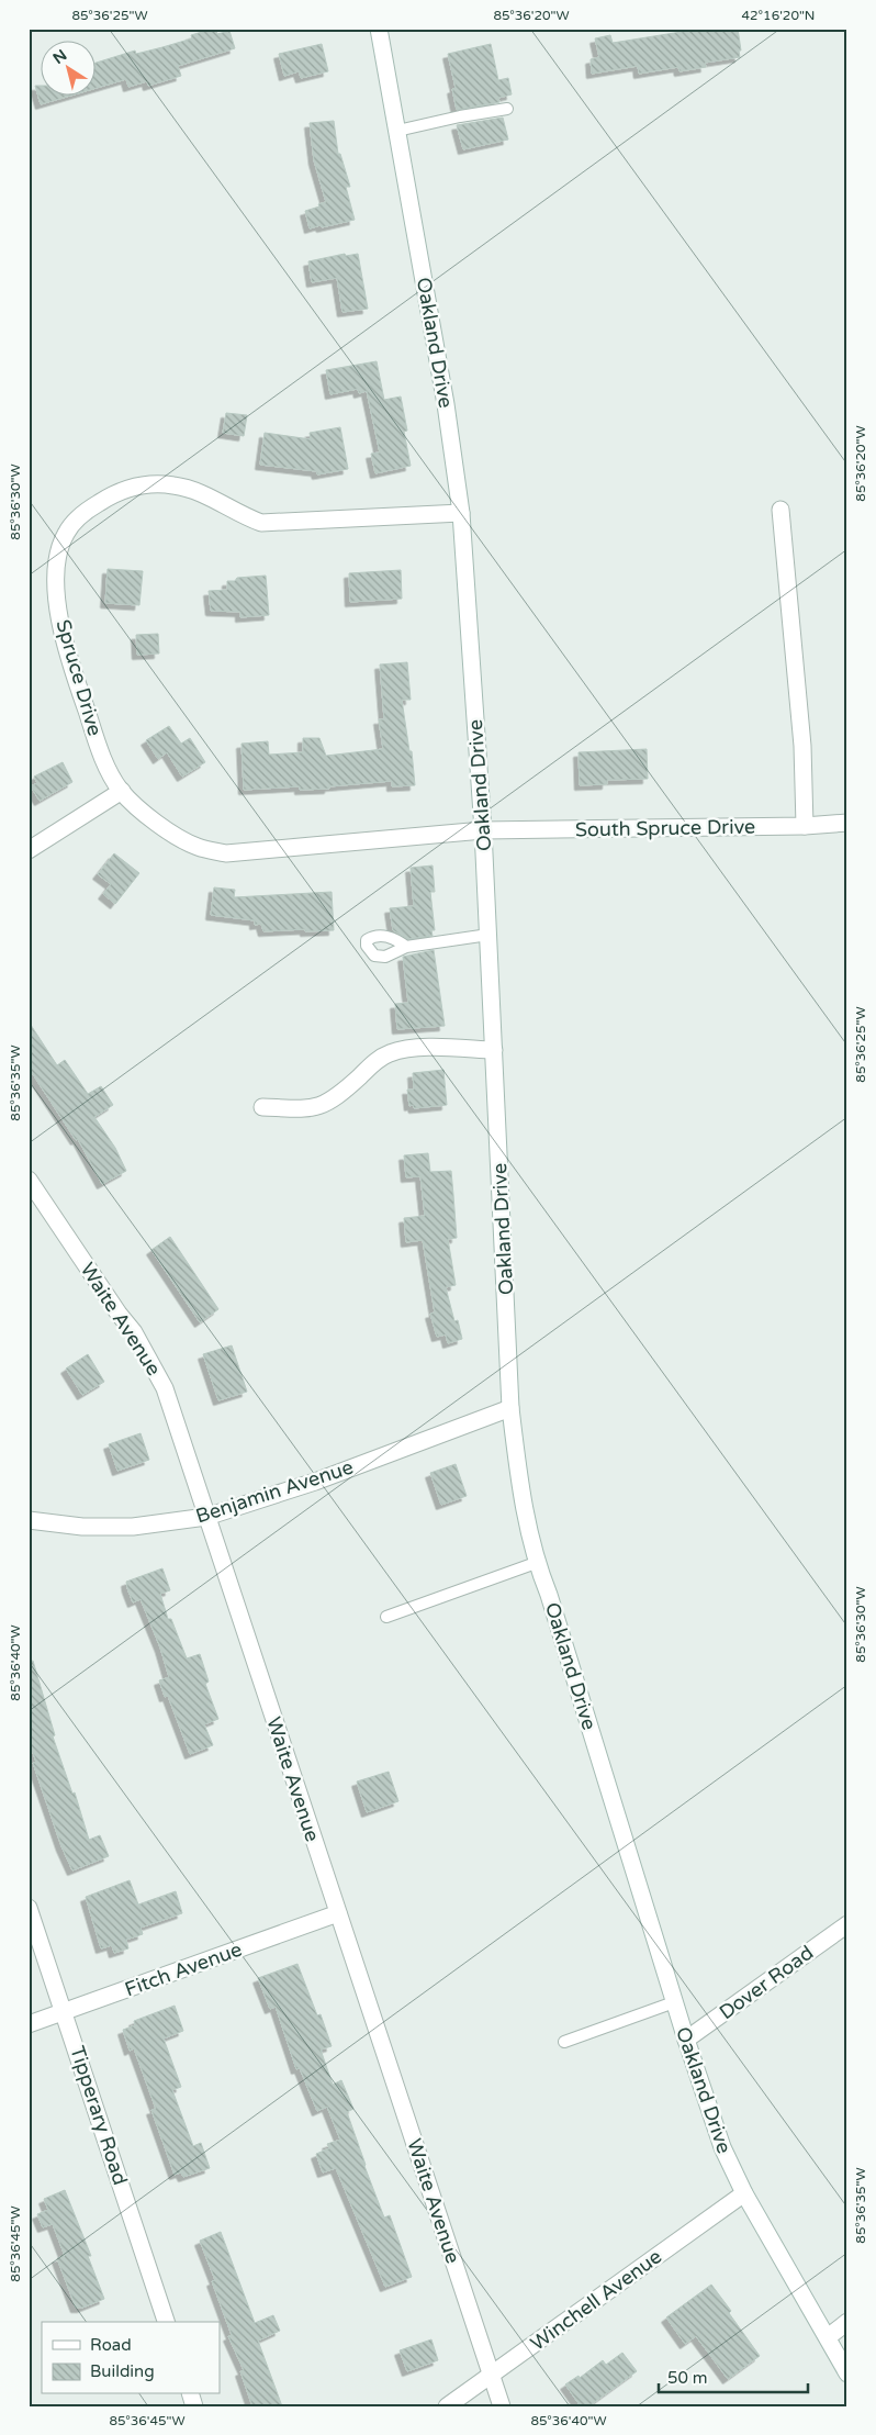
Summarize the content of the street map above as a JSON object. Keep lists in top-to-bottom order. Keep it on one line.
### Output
{"streets":{"street":["Oakland Drive","Spruce Drive","South Spruce Drive","Waite Avenue","Benjamin Avenue","Fitch Avenue","Dover Road","Tipperary Road","Winchell Avenue"]},"crossings":[["Oakland Drive","Spruce Drive"],["Oakland Drive","South Spruce Drive"],["Oakland Drive","Benjamin Avenue"],["Oakland Drive","Dover Road"],["Oakland Drive","Winchell Avenue"],["Spruce Drive","South Spruce Drive"],["Waite Avenue","Benjamin Avenue"],["Waite Avenue","Fitch Avenue"],["Waite Avenue","Winchell Avenue"],["Fitch Avenue","Tipperary Road"]],"legend":["Road","Building"],"scale_bar":"50 m","north":"top left","coordinates":["85°36'25\"W","85°36'20\"W","42°16'20\"N","85°36'30\"W","85°36'35\"W","85°36'40\"W","85°36'45\"W"]}
